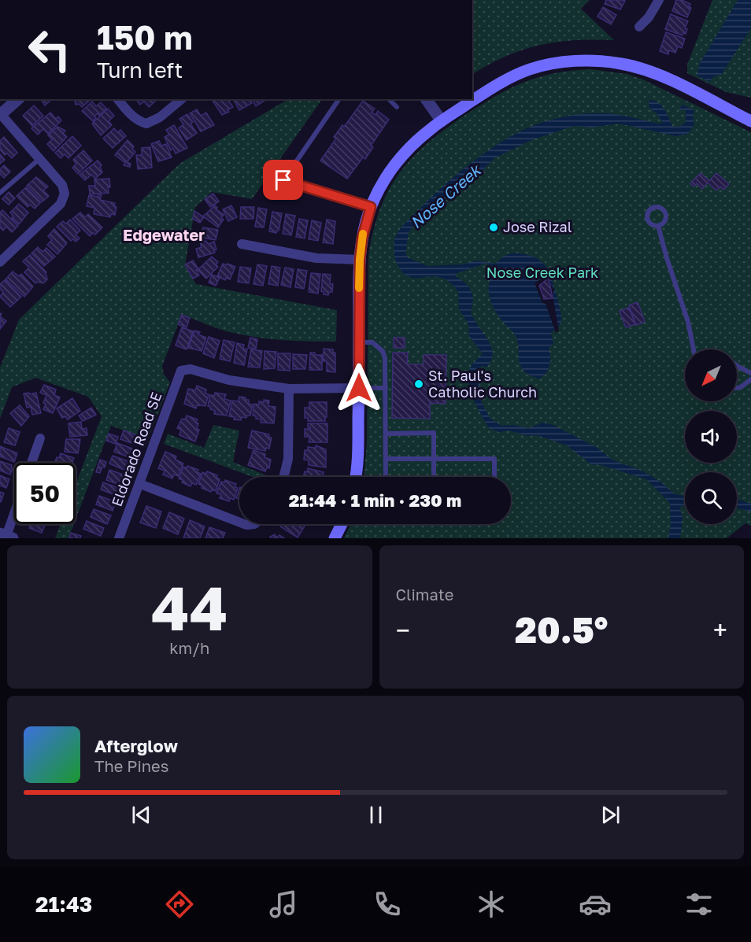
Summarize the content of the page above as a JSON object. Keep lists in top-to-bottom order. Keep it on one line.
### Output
{"streets":{"street":["Eldorado Road SE"]},"districts":["Edgewater"],"water":["Nose Creek"],"parks":["Nose Creek Park"],"places":["Jose Rizal","St. Paul's Catholic Church"],"north":"bottom left","page":{"turn":["150 m","Turn left"],"limit":"50","trip":"21:44 · 1 min · 230 m","tile":[["44","km/h"],"Climate"],"heat":["−","20.5°","+"],"song":["Afterglow","The Pines"],"tabs":"21:43"}}
